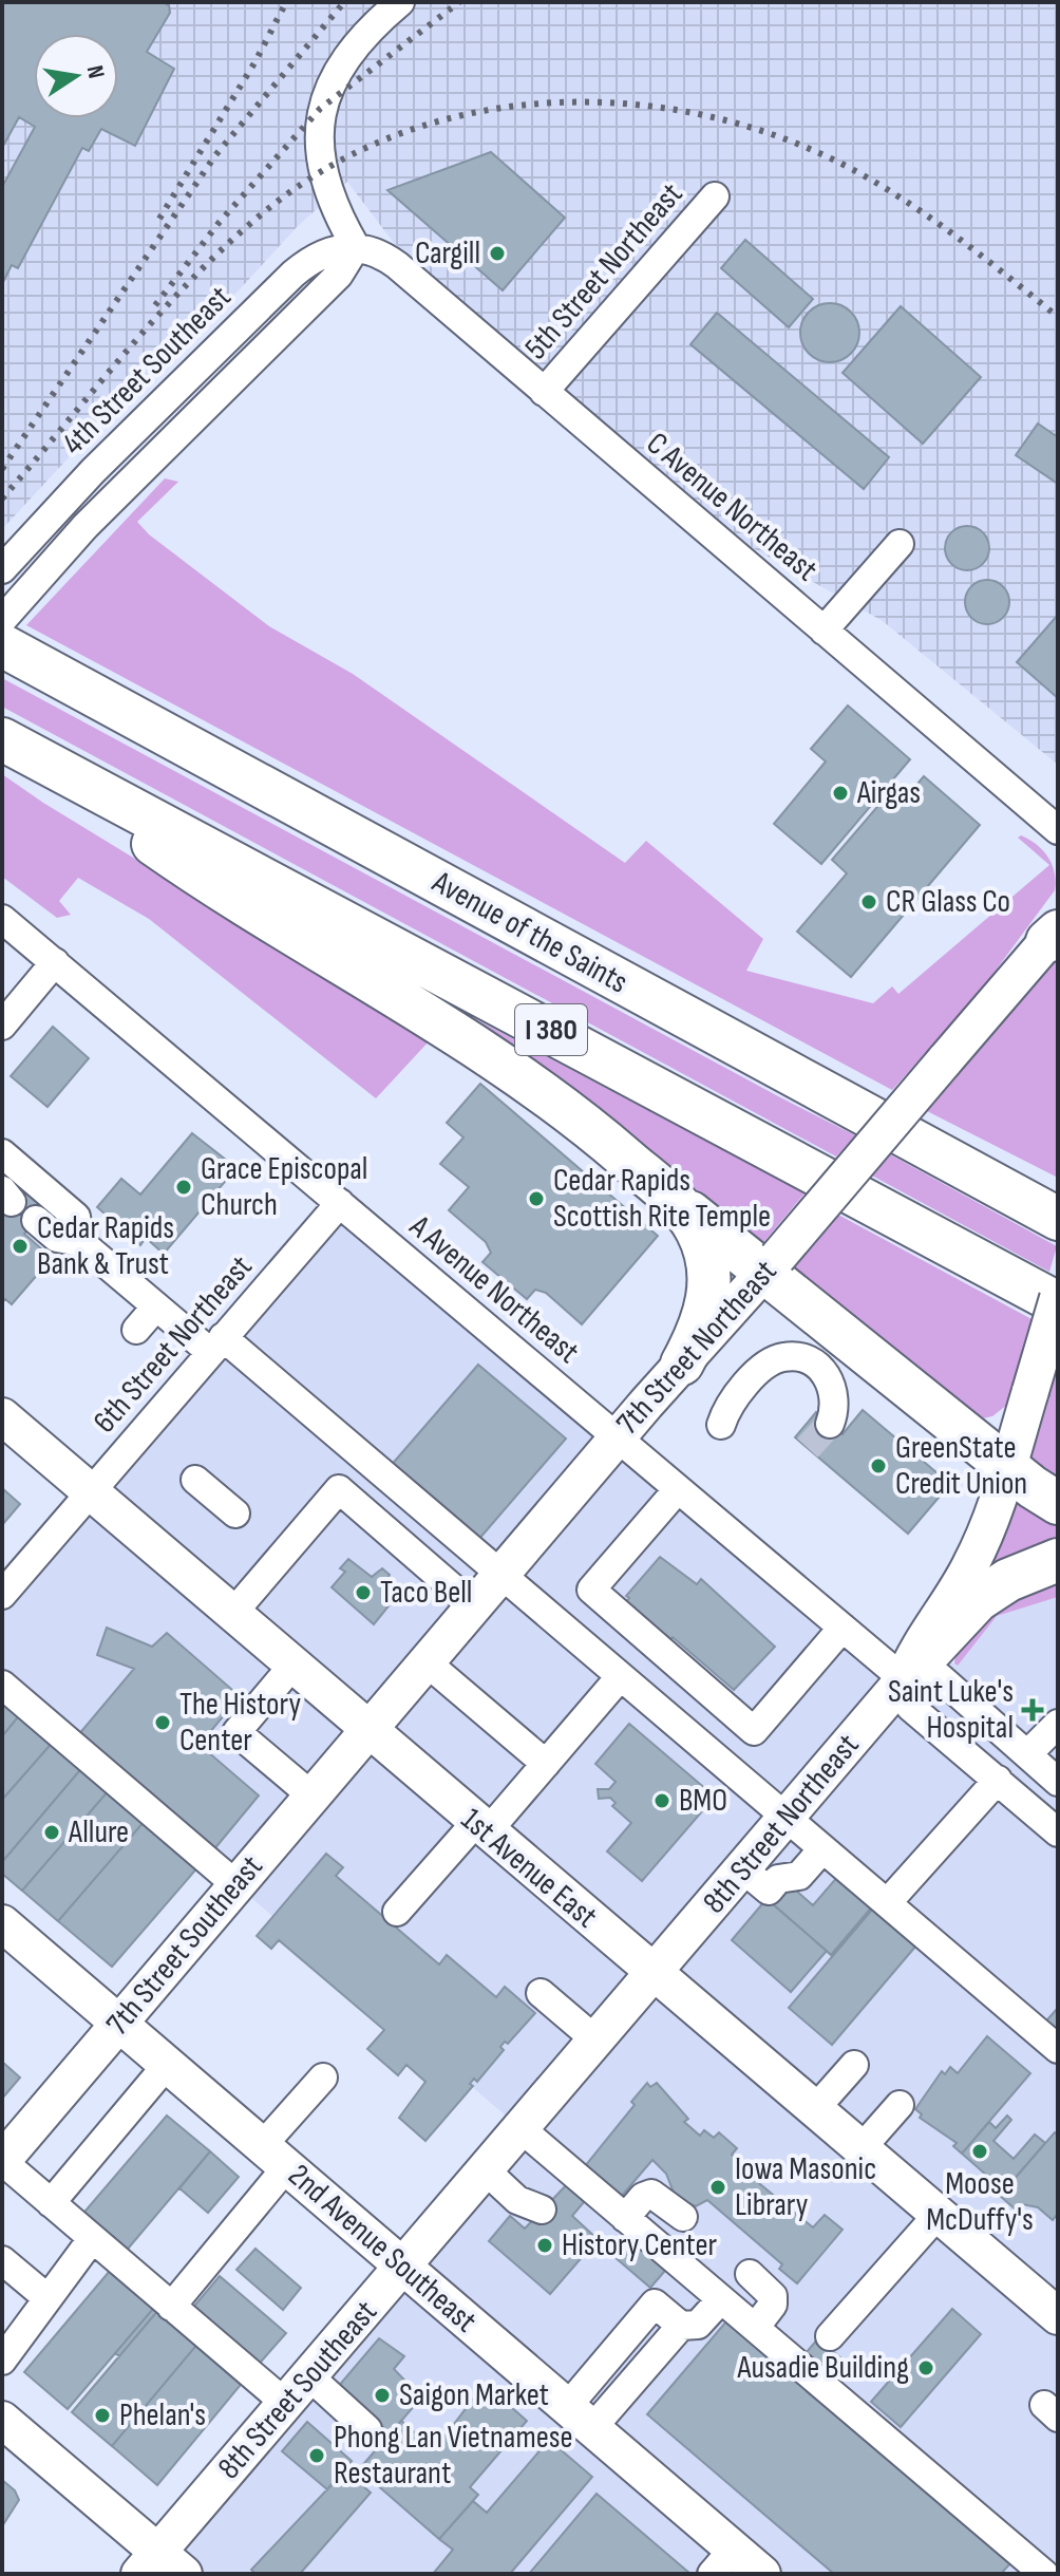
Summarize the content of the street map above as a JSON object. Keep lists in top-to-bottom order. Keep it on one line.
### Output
{"streets":{"highway":["Avenue of the Saints","I 380"],"main road":["7th Street Northeast","8th Street Northeast","1st Avenue East","7th Street Southeast","2nd Avenue Southeast","8th Street Southeast"],"street":["5th Street Northeast","4th Street Southeast","C Avenue Northeast","A Avenue Northeast","6th Street Northeast"]},"crossings":[["5th Street Northeast","C Avenue Northeast"],["4th Street Southeast","C Avenue Northeast"],["I 380","8th Street Northeast"],["A Avenue Northeast","6th Street Northeast"],["A Avenue Northeast","7th Street Northeast"],["A Avenue Northeast","8th Street Northeast"],["6th Street Northeast","1st Avenue East"],["7th Street Northeast","1st Avenue East"],["7th Street Northeast","7th Street Southeast"],["8th Street Northeast","1st Avenue East"],["8th Street Northeast","8th Street Southeast"],["1st Avenue East","7th Street Southeast"],["1st Avenue East","8th Street Southeast"],["7th Street Southeast","2nd Avenue Southeast"],["2nd Avenue Southeast","8th Street Southeast"]],"places":{"other":["Cargill","Airgas","CR Glass Co","Grace Episcopal Church","Cedar Rapids Scottish Rite Temple","Cedar Rapids Bank & Trust","GreenState Credit Union","Taco Bell","The History Center","BMO","Allure","Moose McDuffy's","Iowa Masonic Library","History Center","Ausadie Building","Saigon Market","Phelan's","Phong Lan Vietnamese Restaurant"],"health":["Saint Luke's Hospital"]},"north":"right"}
